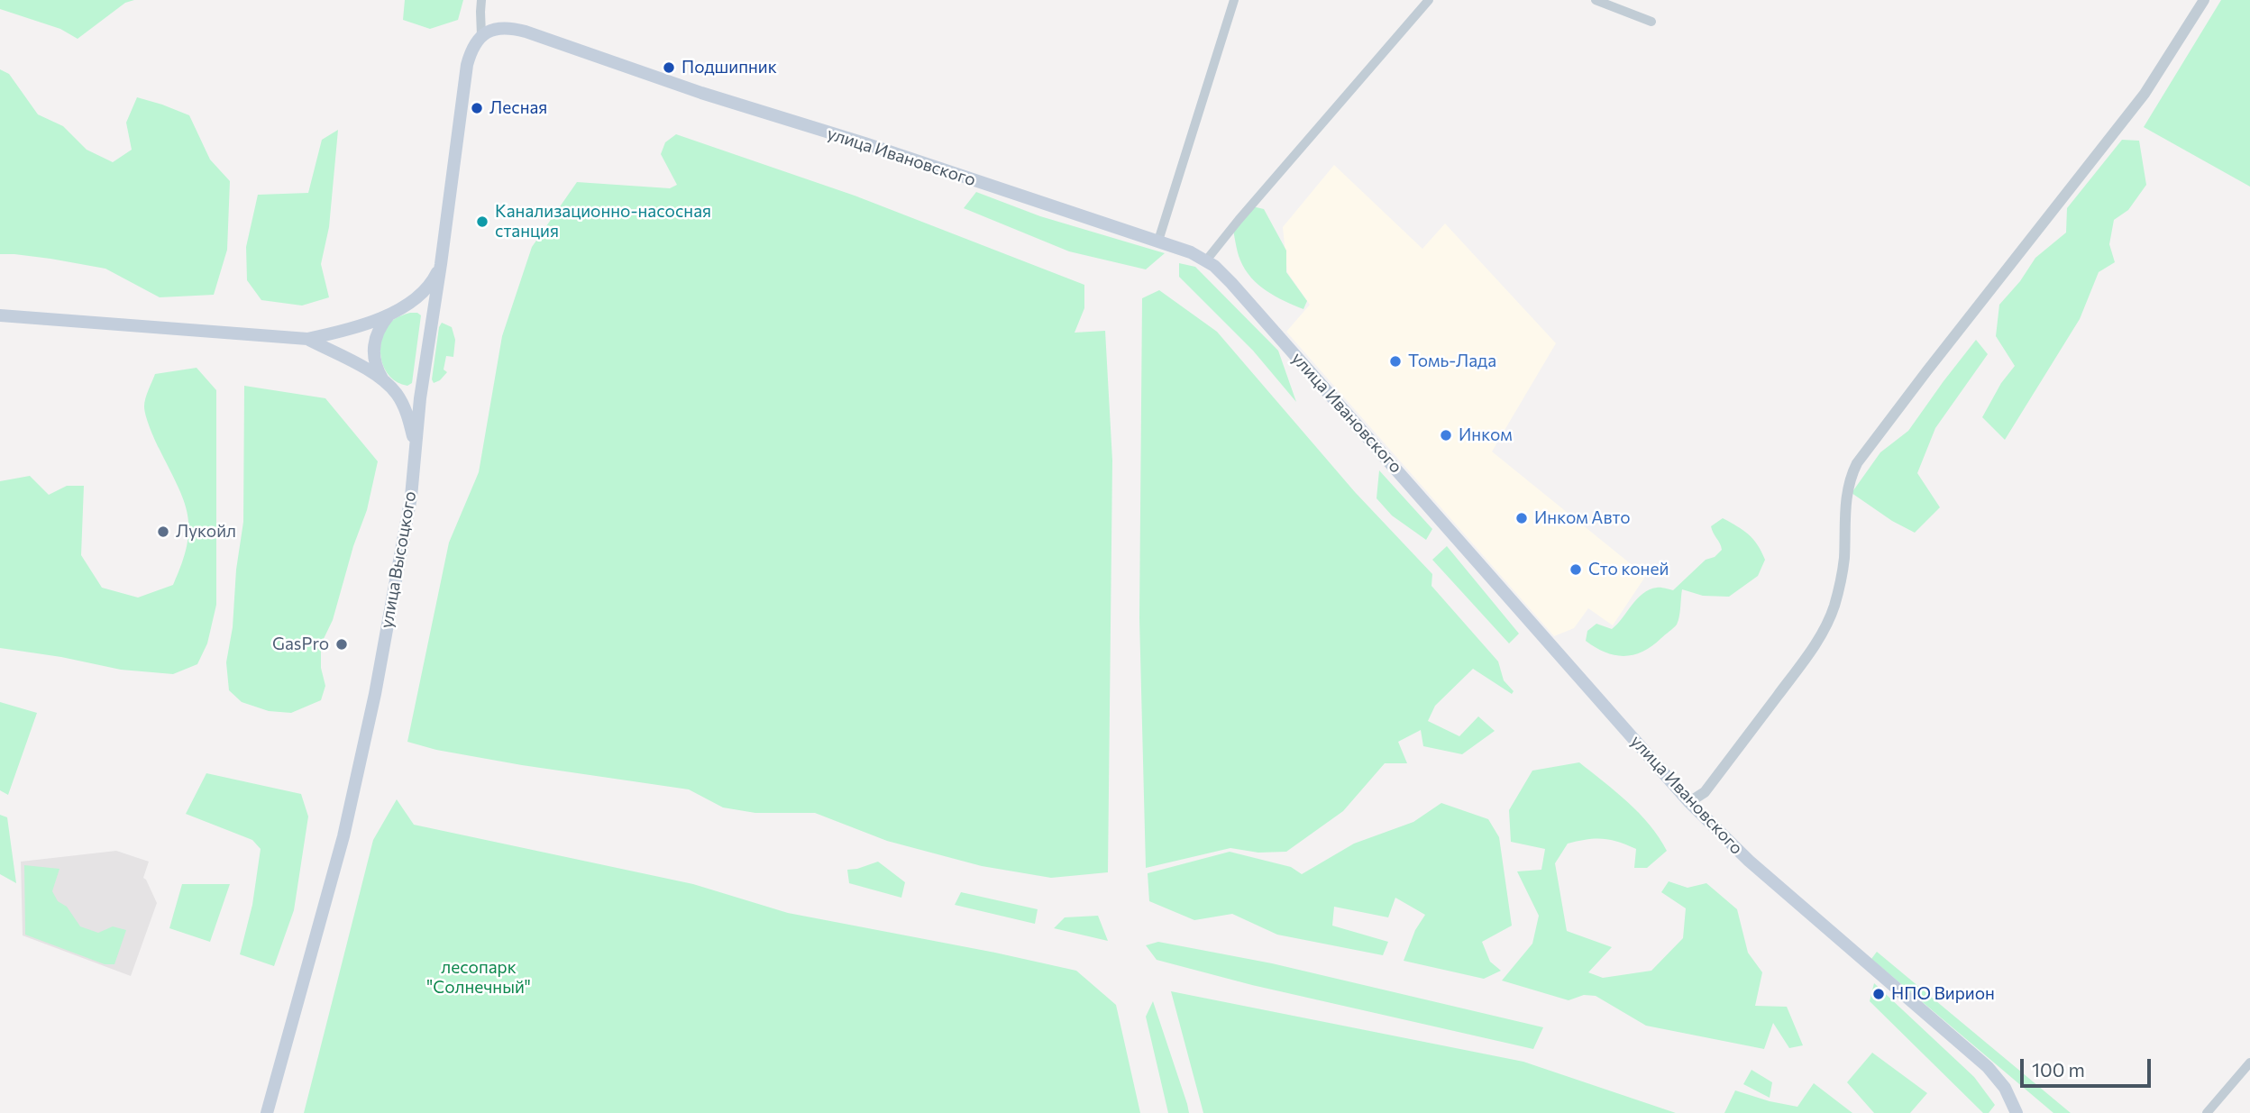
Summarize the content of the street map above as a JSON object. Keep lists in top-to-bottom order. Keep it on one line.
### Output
{"streets":{"main road":["улица Ивановского","улица Высоцкого"]},"crossings":[["улица Ивановского","улица Высоцкого"]],"parks":["лесопарк \"Солнечный\""],"places":["Подшипник","Лесная","Канализационно-насосная станция","Томь-Лада","Инком","Инком Авто","Лукойл","Сто коней","GasPro","НПО Вирион"],"scale_bar":"100 m"}
